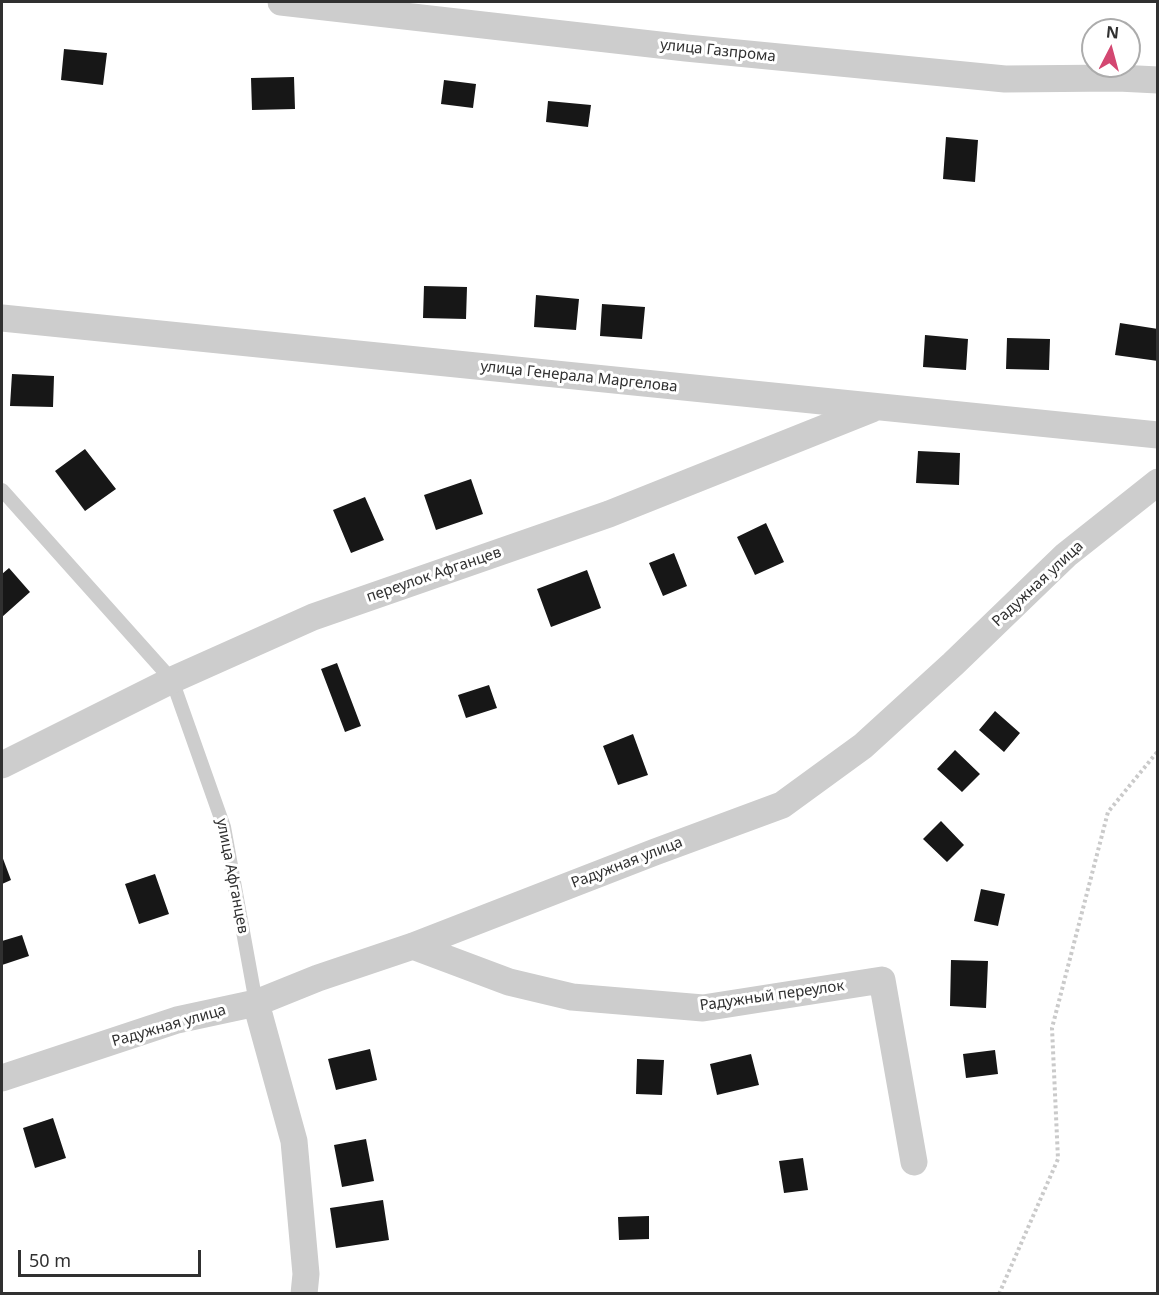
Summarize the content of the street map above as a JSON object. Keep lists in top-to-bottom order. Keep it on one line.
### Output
{"streets":{"street":["улица Газпрома","улица Генерала Маргелова","переулок Афганцев","Радужная улица","улица Афганцев","Радужный переулок"]},"crossings":[["улица Генерала Маргелова","переулок Афганцев"],["переулок Афганцев","улица Афганцев"],["Радужная улица","улица Афганцев"],["Радужная улица","Радужный переулок"]],"scale_bar":"50 m","north":"top"}
